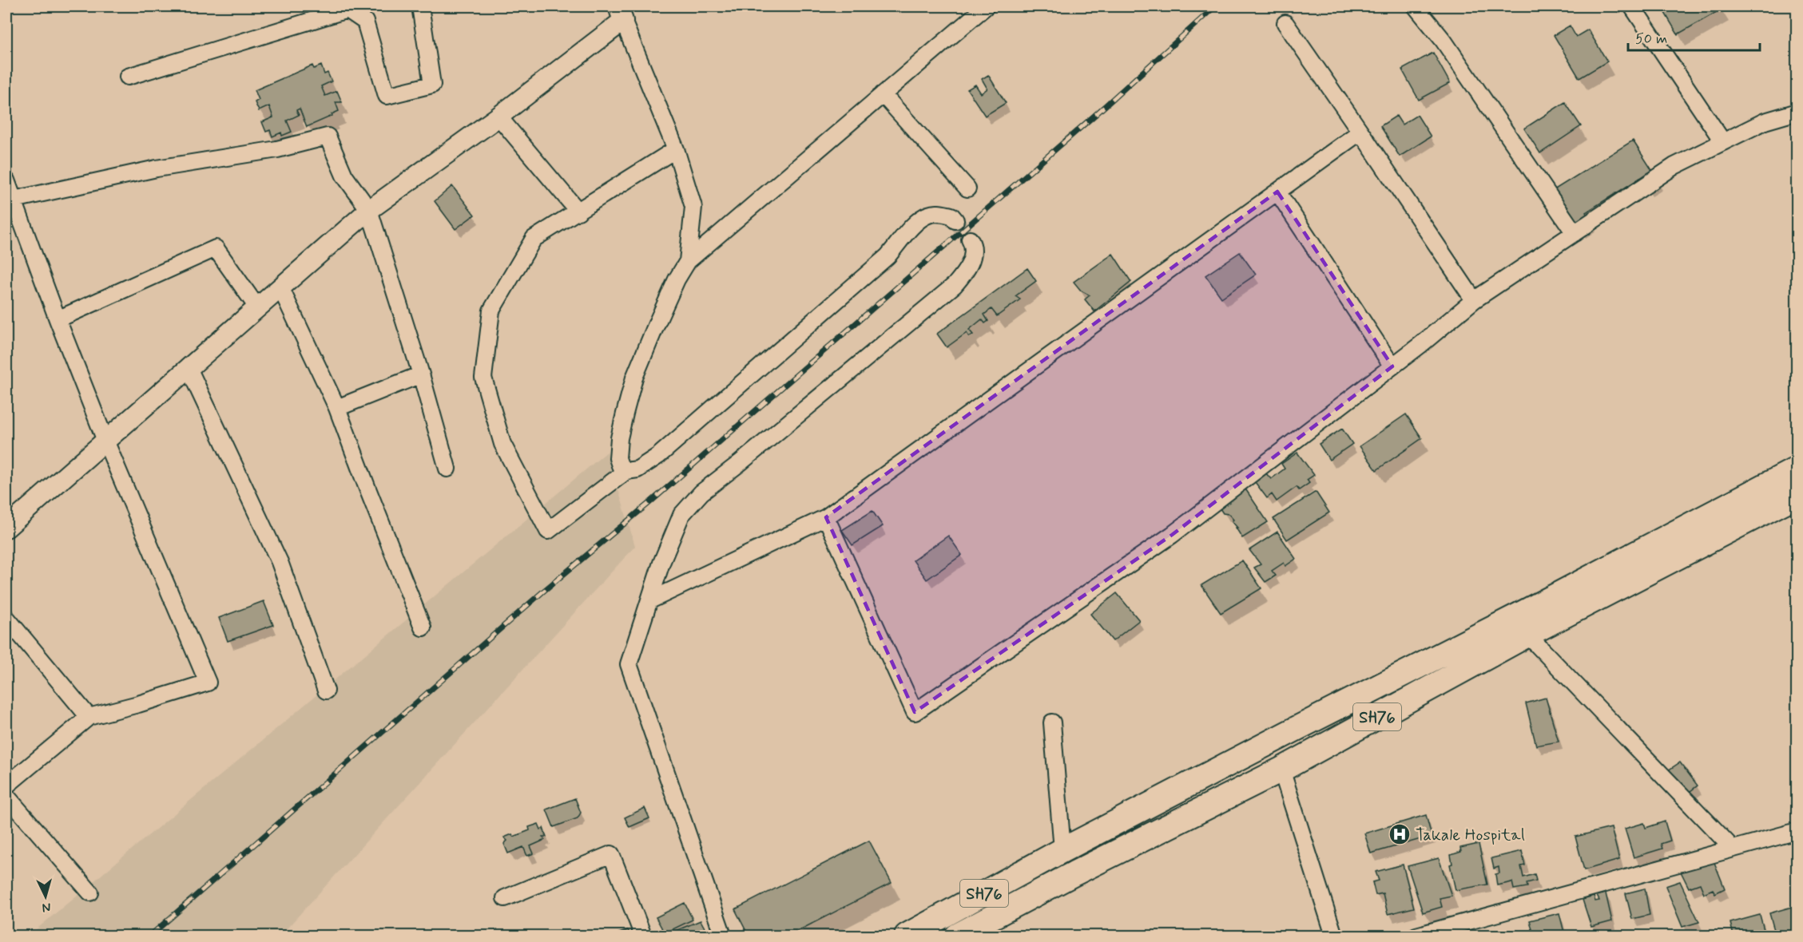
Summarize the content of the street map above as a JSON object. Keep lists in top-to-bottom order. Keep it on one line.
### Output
{"streets":{"main road":["SH76"]},"places":{"hospital":["Takale Hospital"]},"scale_bar":"50 m","north":"bottom"}
